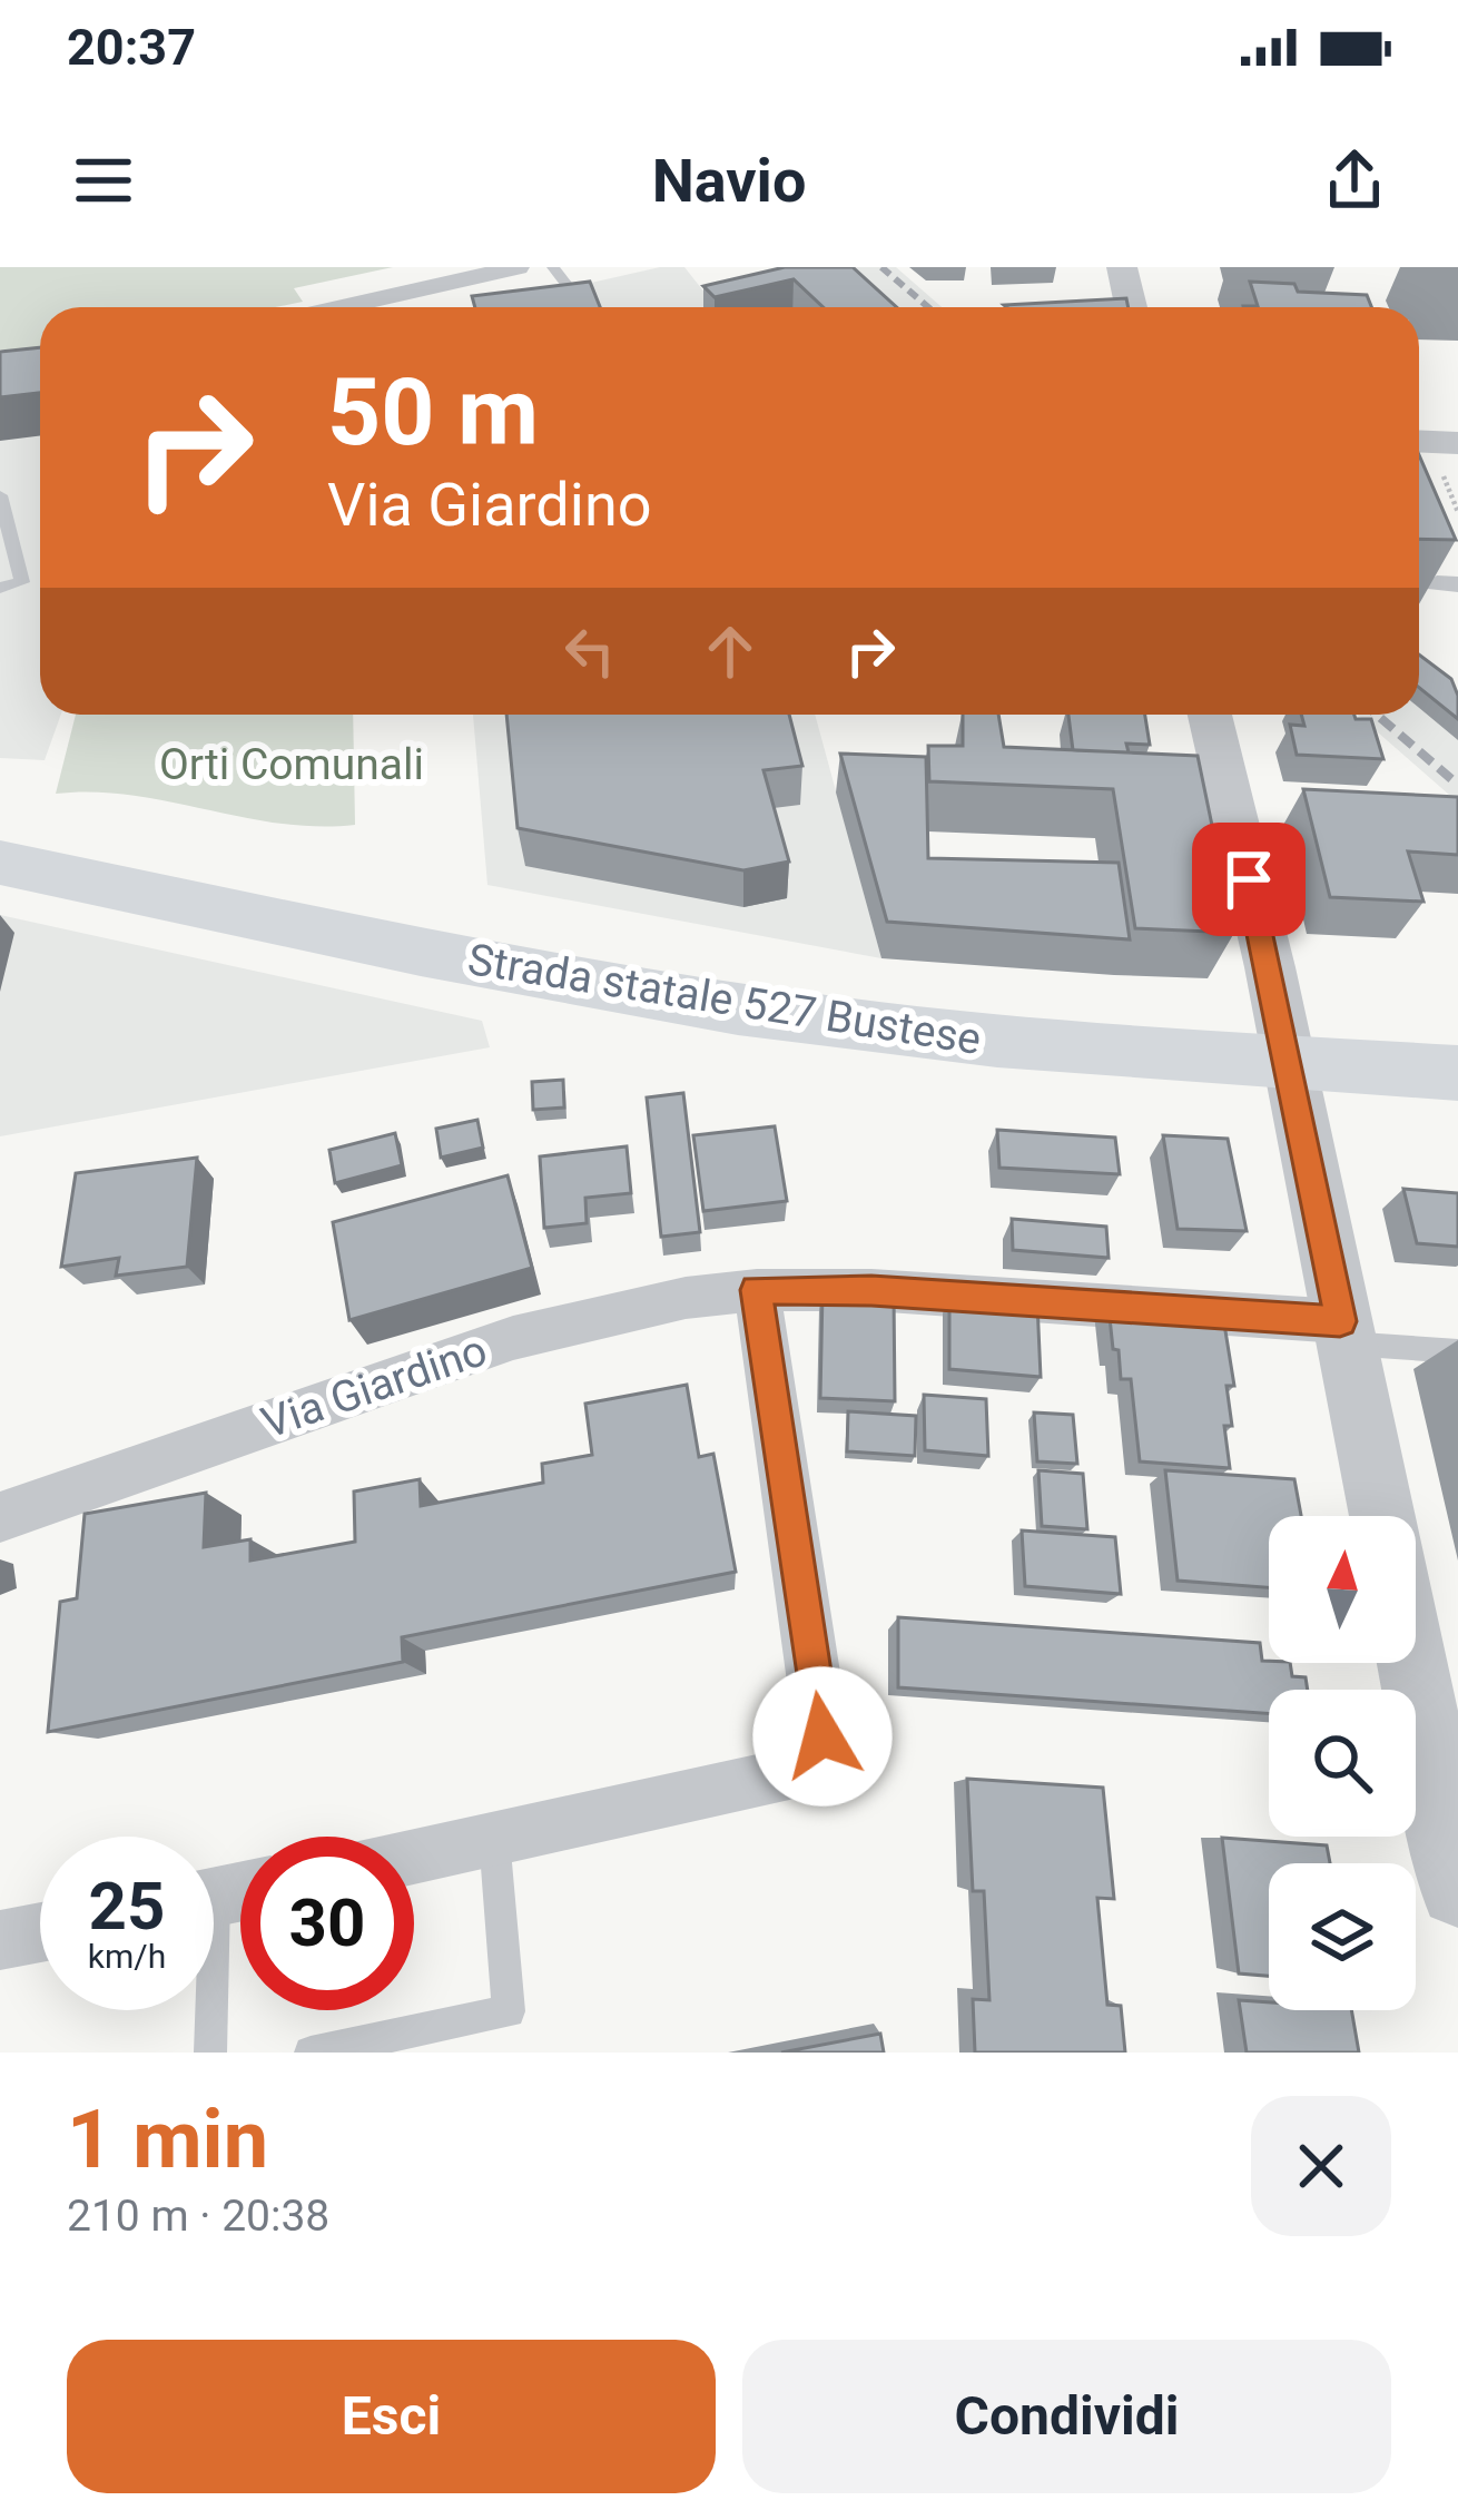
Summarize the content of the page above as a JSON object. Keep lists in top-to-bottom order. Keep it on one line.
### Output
{"streets":{"main road":["Strada statale 527 Bustese"],"street":["Via Giardino"]},"parks":["Orti Comunali"],"north":"top","page":{"status":"20:37","header":"Navio","turn":["50 m","Via Giardino"],"speed":"25 km/h","limit":"30","heading":["1 min","210 m · 20:38"],"buttons":["Esci","Condividi"]}}
